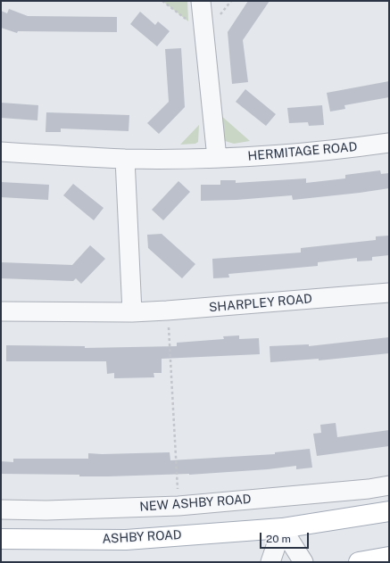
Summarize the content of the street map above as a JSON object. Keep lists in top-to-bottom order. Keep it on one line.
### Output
{"streets":{"main road":["ASHBY ROAD"],"street":["HERMITAGE ROAD","SHARPLEY ROAD","NEW ASHBY ROAD"]},"scale_bar":"20 m"}
